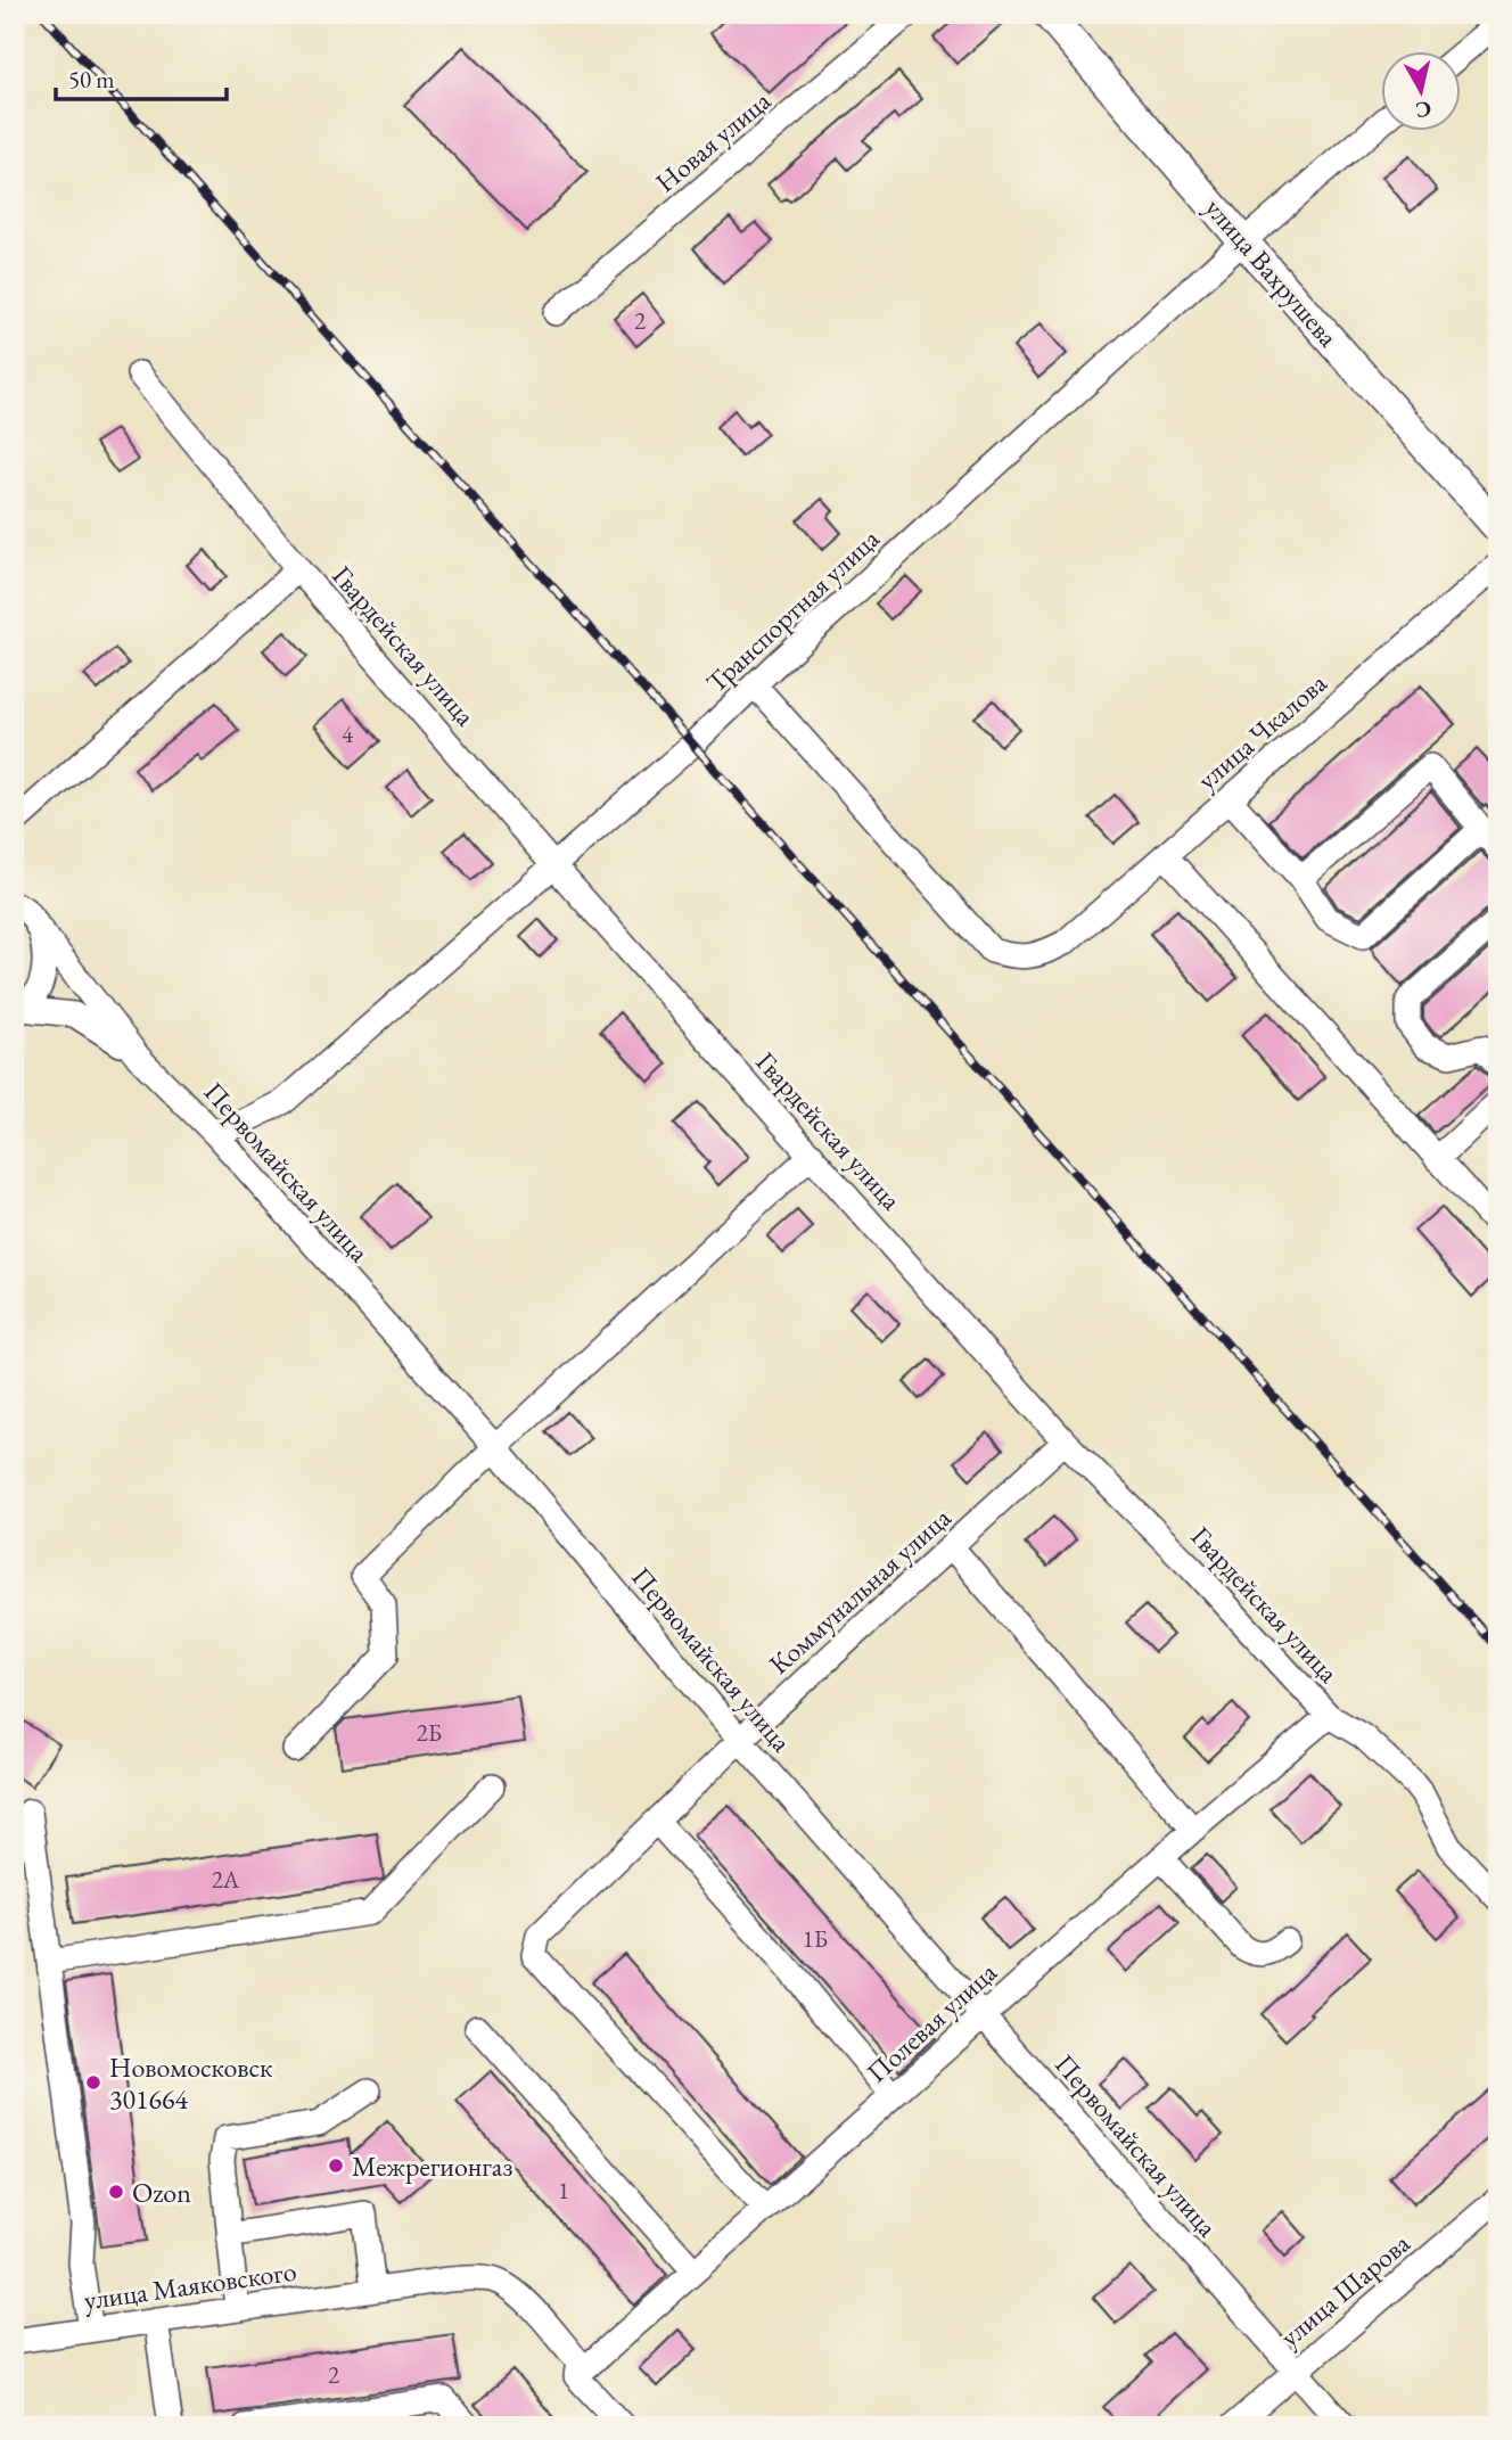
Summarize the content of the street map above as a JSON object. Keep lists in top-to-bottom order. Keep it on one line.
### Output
{"streets":{"main road":["улица Вахрушева"],"street":["Новая улица","Транспортная улица","Гвардейская улица","улица Чкалова","Первомайская улица","Коммунальная улица","Полевая улица","улица Маяковского","улица Шарова"]},"crossings":[["улица Вахрушева","Транспортная улица"],["Транспортная улица","Гвардейская улица"],["Транспортная улица","улица Чкалова"],["Транспортная улица","Первомайская улица"],["Гвардейская улица","Коммунальная улица"],["Гвардейская улица","Полевая улица"],["Первомайская улица","Коммунальная улица"],["Первомайская улица","Полевая улица"],["Первомайская улица","улица Шарова"],["Коммунальная улица","Полевая улица"],["Полевая улица","улица Маяковского"]],"places":["Новомосковск 301664","Межрегионгаз","Ozon"],"house_numbers":["2","4","2Б","2А","1Б","1","2"],"scale_bar":"50 m","north":"bottom"}
